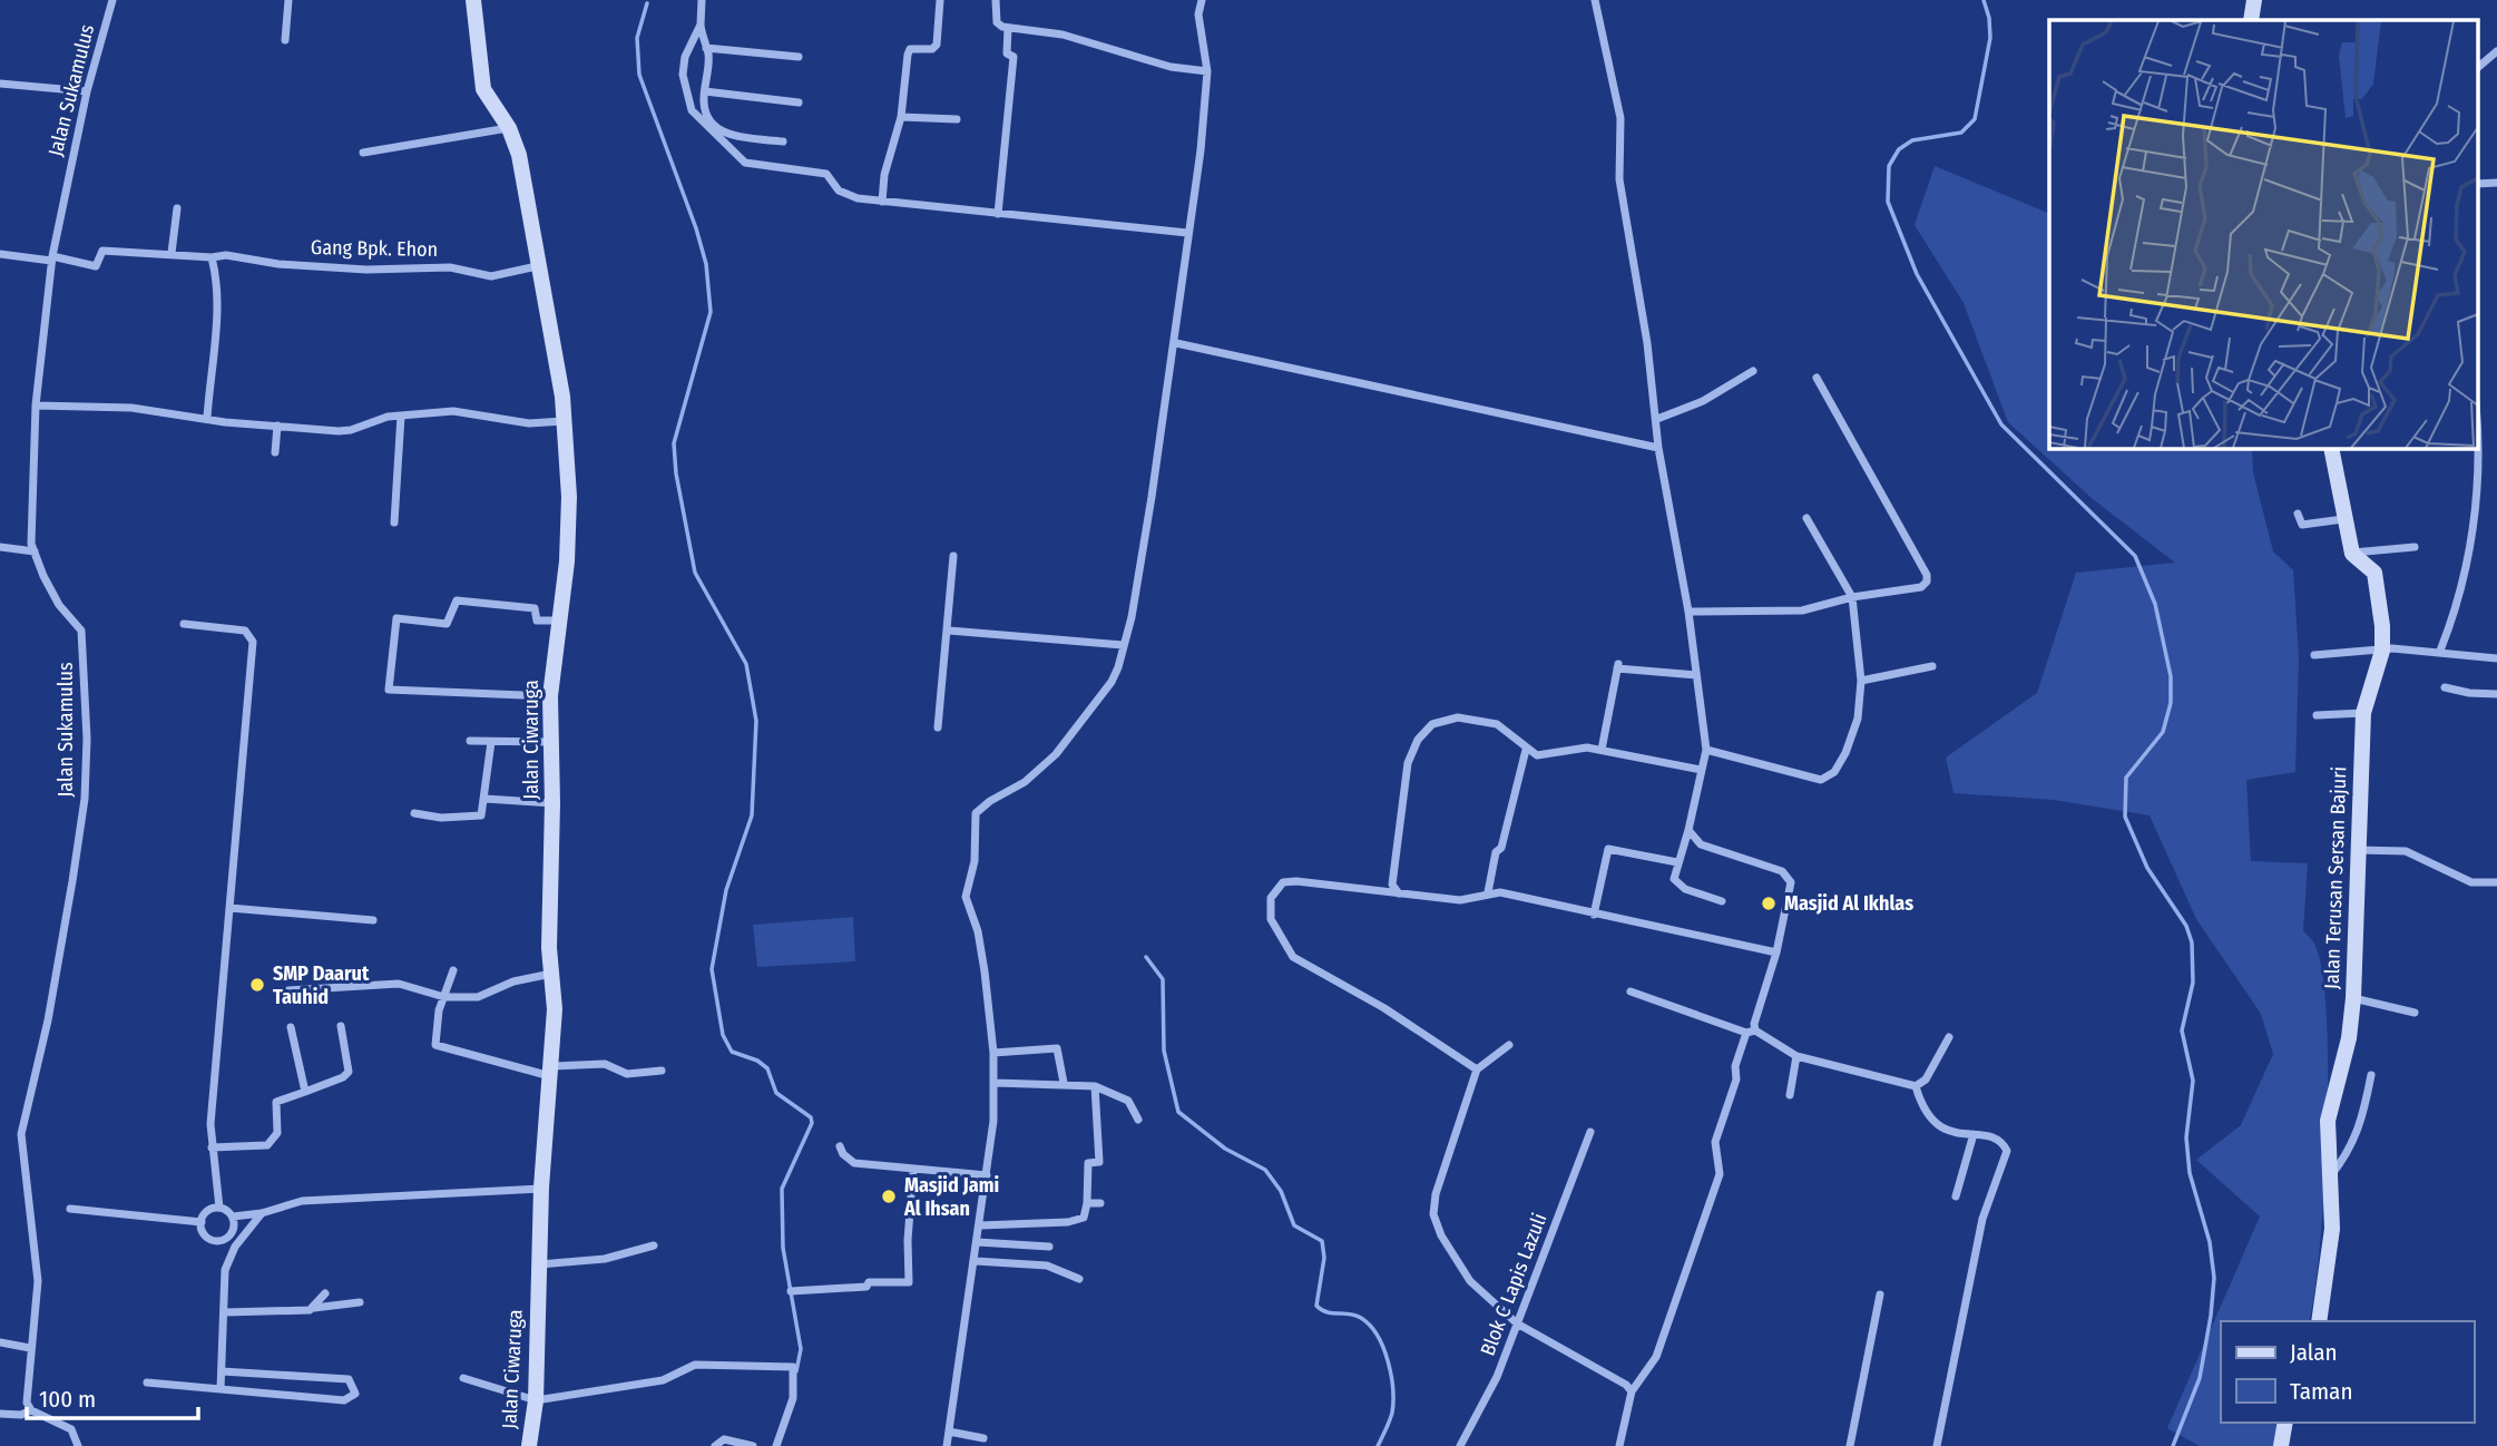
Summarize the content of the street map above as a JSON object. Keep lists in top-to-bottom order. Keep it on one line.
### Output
{"streets":{"street":["Jalan Sukamulus","Gang Bpk. Ehon","Jalan Ciwaruga","Jalan Terusan Sersan Bajuri","Blok C Lapis Lazuli"]},"crossings":[["Jalan Sukamulus","Gang Bpk. Ehon"],["Gang Bpk. Ehon","Jalan Ciwaruga"]],"places":["Masjid Al Ikhlas","SMP Daarut Tauhid","Masjid Jami Al Ihsan"],"legend":["Jalan","Taman"],"scale_bar":"100 m"}
